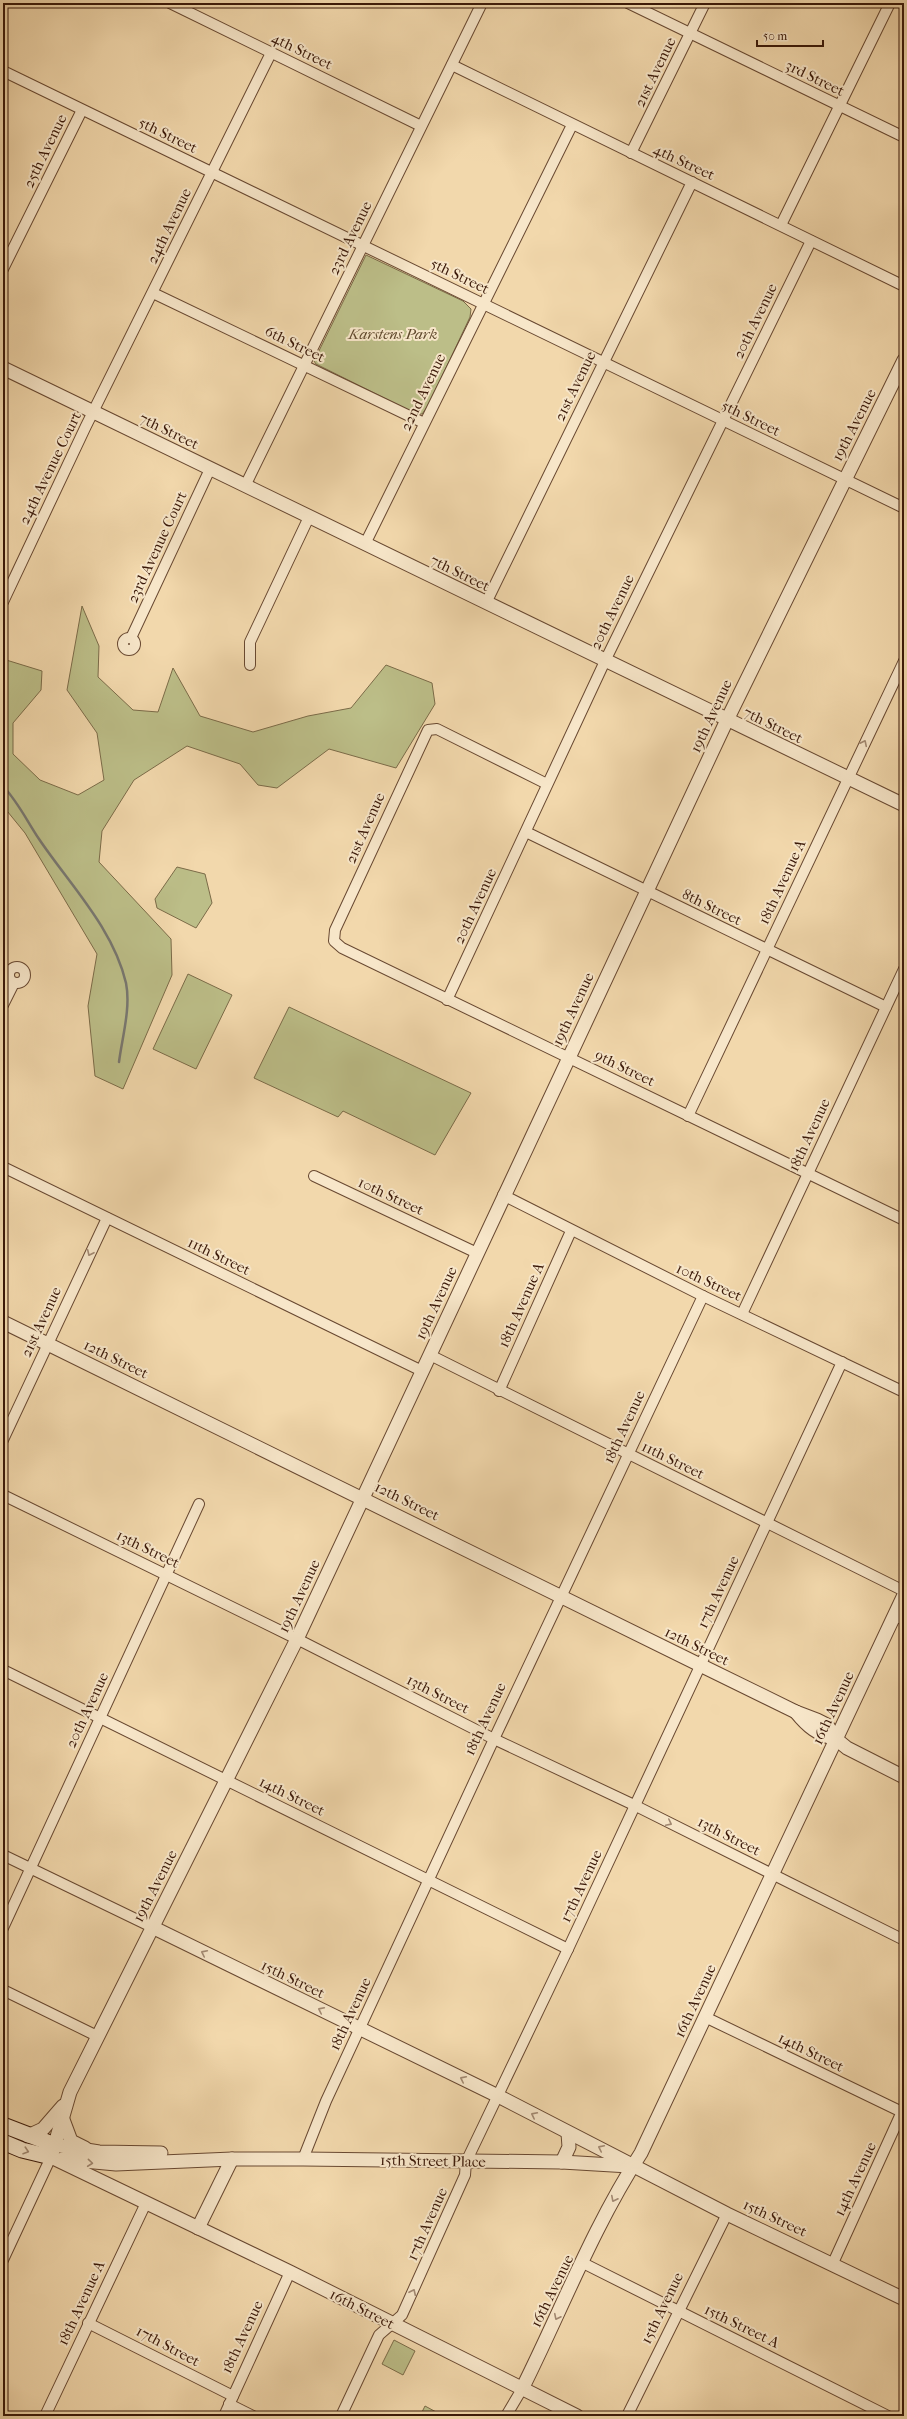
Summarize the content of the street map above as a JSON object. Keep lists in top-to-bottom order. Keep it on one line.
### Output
{"streets":{"main road":["15th Street Place"],"street":["4th Street","21st Avenue","3rd Street","5th Street","25th Avenue","24th Avenue","23rd Avenue","20th Avenue","6th Street","22nd Avenue","19th Avenue","7th Street","24th Avenue Court","23rd Avenue Court","18th Avenue A","8th Street","9th Street","18th Avenue","10th Street","11th Street","12th Street","13th Street","17th Avenue","16th Avenue","14th Street","15th Street","14th Avenue","15th Avenue","16th Street","15th Street A","17th Street"]},"crossings":[["4th Street","21st Avenue"],["4th Street","24th Avenue"],["4th Street","23rd Avenue"],["4th Street","20th Avenue"],["4th Street","22nd Avenue"],["21st Avenue","3rd Street"],["21st Avenue","5th Street"],["21st Avenue","20th Avenue"],["21st Avenue","7th Street"],["21st Avenue","9th Street"],["21st Avenue","11th Street"],["21st Avenue","12th Street"],["5th Street","25th Avenue"],["5th Street","24th Avenue"],["5th Street","23rd Avenue"],["5th Street","20th Avenue"],["5th Street","22nd Avenue"],["5th Street","19th Avenue"],["24th Avenue","6th Street"],["24th Avenue","7th Street"],["24th Avenue","24th Avenue Court"],["23rd Avenue","6th Street"],["23rd Avenue","7th Street"],["20th Avenue","7th Street"],["20th Avenue","8th Street"],["20th Avenue","9th Street"],["20th Avenue","13th Street"],["20th Avenue","14th Street"],["20th Avenue","15th Street"],["6th Street","22nd Avenue"],["22nd Avenue","7th Street"],["19th Avenue","7th Street"],["19th Avenue","8th Street"],["19th Avenue","9th Street"],["19th Avenue","10th Street"],["19th Avenue","11th Street"],["19th Avenue","12th Street"],["19th Avenue","13th Street"],["19th Avenue","14th Street"],["19th Avenue","15th Street"],["19th Avenue","15th Street Place"],["19th Avenue","16th Street"],["7th Street","24th Avenue Court"],["7th Street","23rd Avenue Court"],["7th Street","18th Avenue A"],["18th Avenue A","8th Street"],["18th Avenue A","9th Street"],["18th Avenue A","10th Street"],["18th Avenue A","11th Street"],["18th Avenue A","16th Street"],["18th Avenue A","17th Street"],["8th Street","18th Avenue"],["9th Street","18th Avenue"],["18th Avenue","10th Street"],["18th Avenue","11th Street"],["18th Avenue","12th Street"],["18th Avenue","13th Street"],["18th Avenue","14th Street"],["18th Avenue","15th Street"],["18th Avenue","15th Street Place"],["18th Avenue","16th Street"],["18th Avenue","17th Street"],["10th Street","17th Avenue"],["11th Street","17th Avenue"],["12th Street","17th Avenue"],["12th Street","16th Avenue"],["13th Street","17th Avenue"],["13th Street","16th Avenue"],["17th Avenue","14th Street"],["17th Avenue","15th Street"],["17th Avenue","15th Street Place"],["17th Avenue","16th Street"],["16th Avenue","14th Street"],["16th Avenue","15th Street"],["16th Avenue","15th Street Place"],["16th Avenue","16th Street"],["16th Avenue","15th Street A"],["14th Street","14th Avenue"],["15th Street","15th Street Place"],["15th Street","14th Avenue"],["15th Street","15th Avenue"],["15th Street Place","16th Street"],["15th Avenue","15th Street A"]],"one_way":["15th Street"],"parks":["Karstens Park"],"scale_bar":"50 m"}
